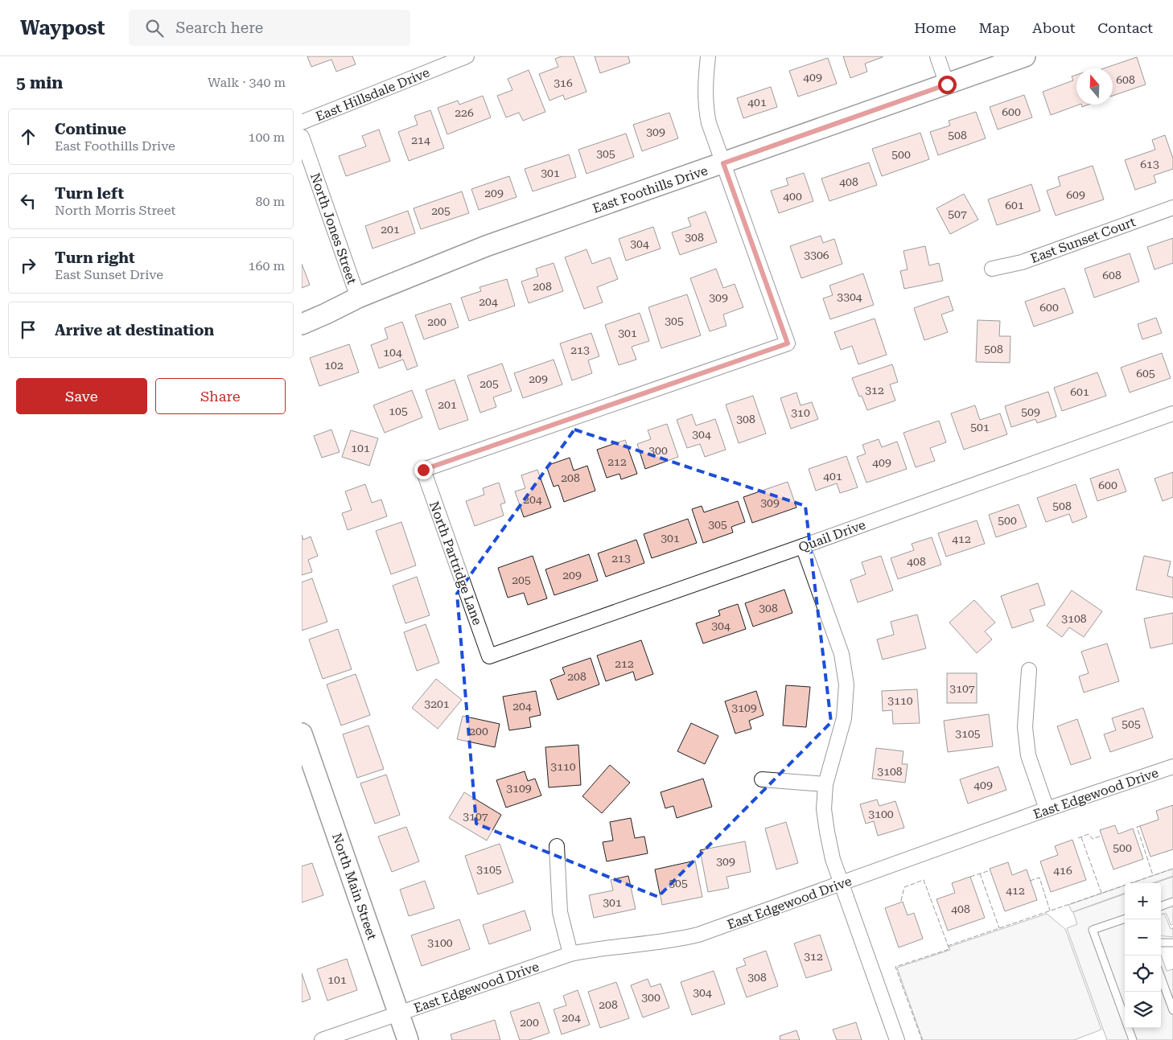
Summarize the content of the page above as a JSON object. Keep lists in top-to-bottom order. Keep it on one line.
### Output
{"streets":{"street":["East Hillsdale Drive","East Foothills Drive","North Jones Street","East Sunset Court","Quail Drive","North Partridge Lane","East Edgewood Drive","North Main Street"]},"crossings":[["East Foothills Drive","North Jones Street"],["East Foothills Drive","North Partridge Lane"],["Quail Drive","North Partridge Lane"],["East Edgewood Drive","North Main Street"]],"house_numbers":["409","608","316","401","600","226","309","508","214","305","500","613","301","408","209","609","400","601","205","507","201","308","304","3306","608","208","3304","309","204","600","305","200","301","508","213","104","102","605","209","205","312","601","201","105","509","310","308","501","304","101","300","212","409","401","208","600","204","309","508","500","305","301","412","213","408","209","205","308","3108","304","212","208","3107","3110","3201","204","3109","505","200","3105","3110","3108","409","3109","3100","3107","500","309","3105","416","305","412","301","408","3100","312","308","101","304","300","208","204","200"],"north":"top","page":{"header":"Waypost","search":"Search here","nav":["Home","Map","About","Contact"],"heading":["5 min","Walk · 340 m"],"list":[["Continue","East Foothills Drive","100 m"],["Turn left","North Morris Street","80 m"],["Turn right","East Sunset Drive","160 m"],"Arrive at destination"],"buttons":["Save","Share"],"map_buttons":["+","−"]}}
